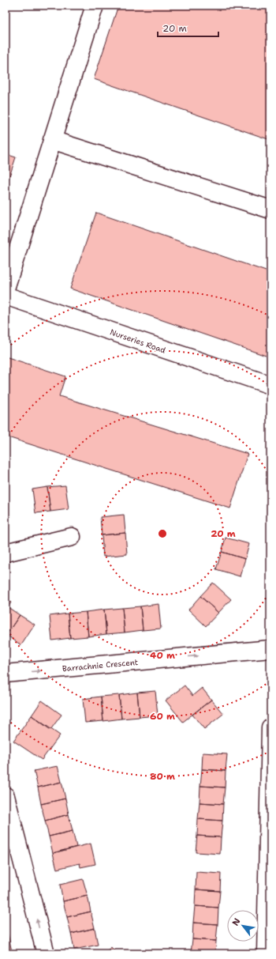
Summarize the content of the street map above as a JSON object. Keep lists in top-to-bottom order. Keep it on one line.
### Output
{"streets":{"street":["Nurseries Road","Barrachnie Crescent"]},"one_way":["Barrachnie Crescent"],"scale_bar":"20 m","north":"top left","rings":["20 m","40 m","60 m","80 m"]}
